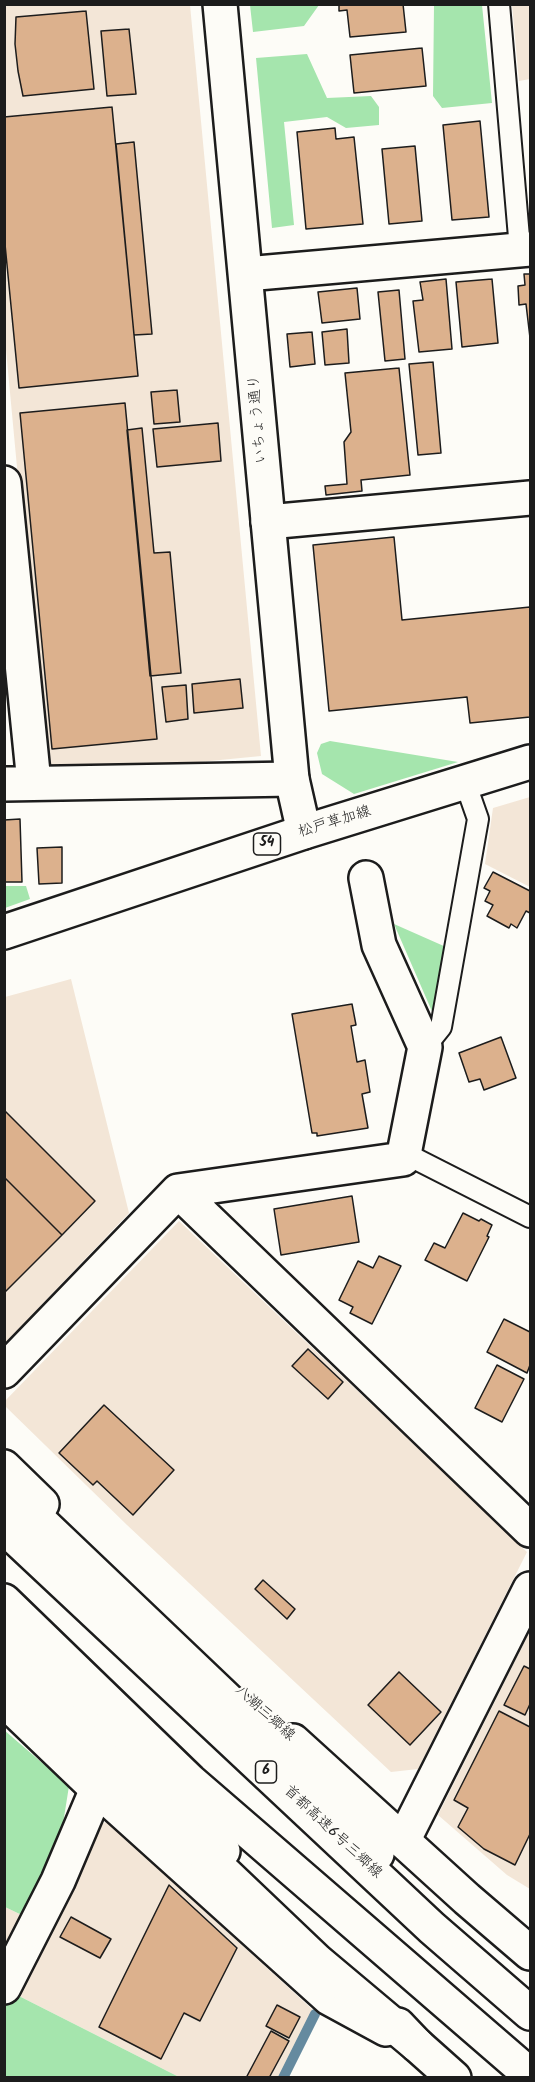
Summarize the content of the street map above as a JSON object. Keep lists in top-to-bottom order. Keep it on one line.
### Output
{"streets":{"main road":["いちょう通り","松戸草加線","54","八潮三郷線","6","首都高速6号三郷線"]},"crossings":[["いちょう通り","松戸草加線"]]}
